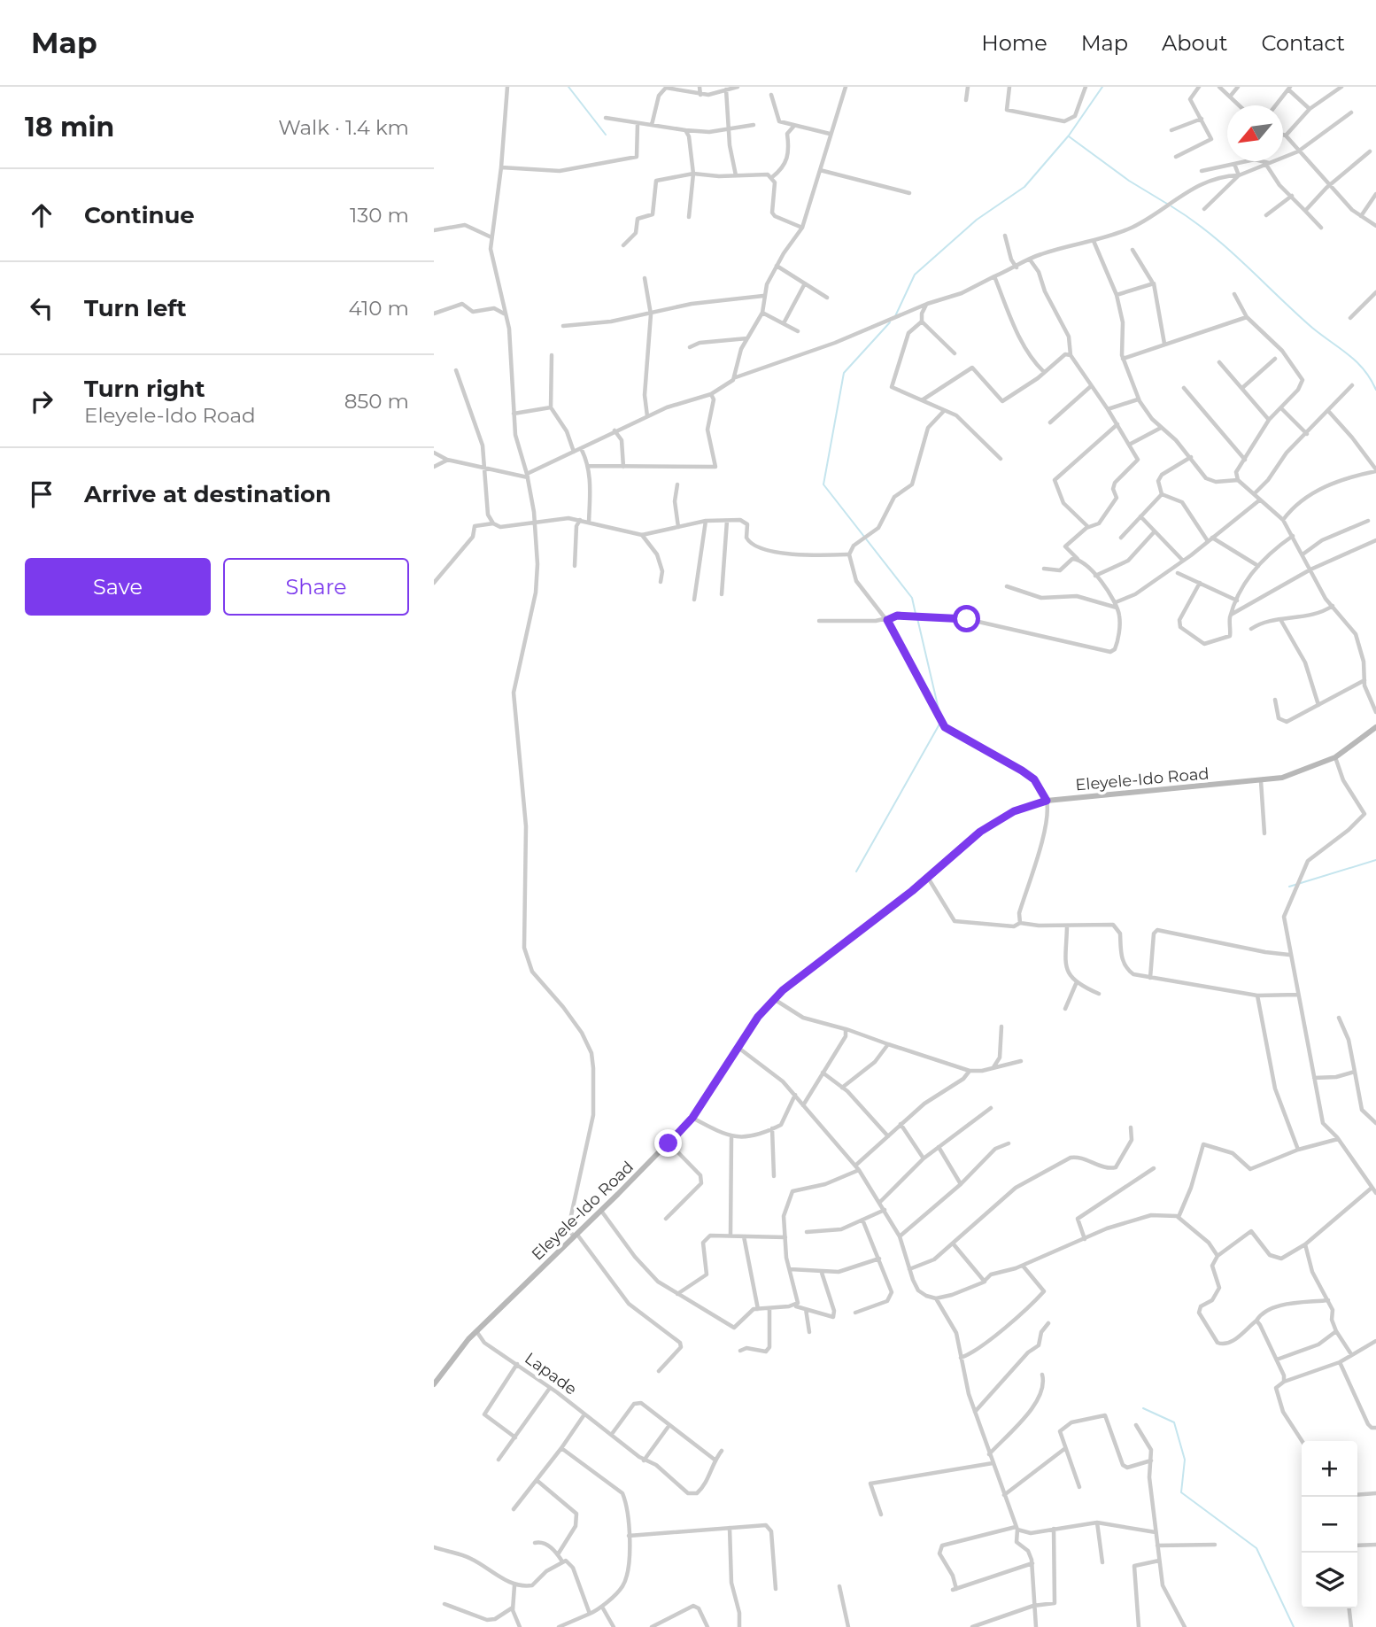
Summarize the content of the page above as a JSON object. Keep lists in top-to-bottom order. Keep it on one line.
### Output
{"streets":{"main road":["Eleyele-Ido Road"],"street":["Lapade"]},"crossings":[["Eleyele-Ido Road","Lapade"]],"north":"bottom left","page":{"header":"Map","nav":["Home","Map","About","Contact"],"heading":["18 min","Walk · 1.4 km"],"list":[["Continue","130 m"],["Turn left","410 m"],["Turn right","Eleyele-Ido Road","850 m"],"Arrive at destination"],"buttons":["Save","Share"],"map_buttons":["+","−"]}}
